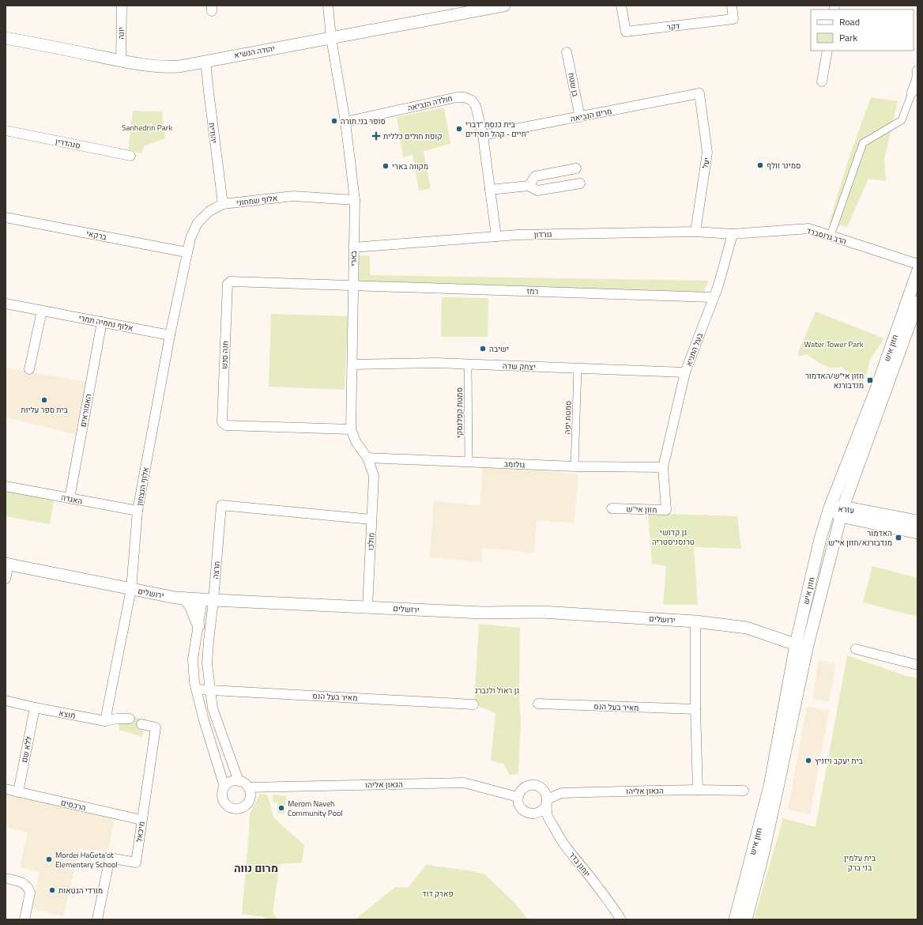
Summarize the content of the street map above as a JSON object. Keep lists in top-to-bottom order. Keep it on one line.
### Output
{"streets":{"street":["דקר","יונה","יהודה הנשיא","בן שטח","חולדה הנביאה","מרים הנביאה","יהודית","סנהדרין","יעל","אלוף שמחוני","גורדון","ברקאי","הרב גרוסברד","בארי","רמז","אלוף נחמיה תמרי","חזון איש","בעל התניא","חנה סנש","יצחק שדה","האמוראים","סמטת קפלנסקי","סמטת יפה","גולומב","אלוף הנצחון","האגדה","חזון אי\"ש","עזרא","מולכו","תרצה","ירושלים","מאיר בעל הנס","מוצא","ללא שם","הגאון אליהו","הרכסים","מיכאל","יוחנן בדר"]},"crossings":[["יונה","יהודה הנשיא"],["יהודה הנשיא","יהודית"],["יהודה הנשיא","בארי"],["בן שטח","מרים הנביאה"],["חולדה הנביאה","מרים הנביאה"],["חולדה הנביאה","גורדון"],["חולדה הנביאה","בארי"],["מרים הנביאה","יעל"],["יהודית","אלוף שמחוני"],["יעל","גורדון"],["אלוף שמחוני","ברקאי"],["אלוף שמחוני","בארי"],["אלוף שמחוני","אלוף הנצחון"],["גורדון","הרב גרוסברד"],["גורדון","בארי"],["גורדון","בעל התניא"],["ברקאי","אלוף הנצחון"],["הרב גרוסברד","בעל התניא"],["בארי","רמז"],["בארי","חנה סנש"],["בארי","יצחק שדה"],["בארי","גולומב"],["בארי","מולכו"],["רמז","בעל התניא"],["רמז","חנה סנש"],["אלוף נחמיה תמרי","האמוראים"],["אלוף נחמיה תמרי","אלוף הנצחון"],["חזון איש","עזרא"],["חזון איש","ירושלים"],["בעל התניא","יצחק שדה"],["בעל התניא","גולומב"],["בעל התניא","חזון אי\"ש"],["יצחק שדה","סמטת קפלנסקי"],["יצחק שדה","סמטת יפה"],["האמוראים","האגדה"],["סמטת קפלנסקי","גולומב"],["סמטת יפה","גולומב"],["גולומב","חזון אי\"ש"],["אלוף הנצחון","האגדה"],["אלוף הנצחון","ירושלים"],["אלוף הנצחון","מוצא"],["מולכו","תרצה"],["מולכו","ירושלים"],["תרצה","ירושלים"],["תרצה","מאיר בעל הנס"],["תרצה","הגאון אליהו"],["מוצא","ללא שם"],["ללא שם","הרכסים"],["הגאון אליהו","יוחנן בדר"],["הרכסים","מיכאל"]],"districts":["מרום נווה"],"parks":["Sanhedrin Park","Water Tower Park","גן קדושי טרנסניסטריה","גן ראול ולנברג","בית עלמין בני ברק","פארק דוד"],"places":{"other":["סופר בני תורה","בית כנסת \"דברי חיים - קהל חסידים\"","סמינר וולף","מקווה בארי","ישיבה","בית ספר עליות","בית יעקב ויזניץ","Merom Naveh Community Pool","Mordei HaGeta'ot Elementary School","מורדי הגטאות"],"health":["קופת חולים כללית"],"transit":["חזון אי״ש/האדמור מנדבורנא","האדמור מנדבורנא/חזון אי״ש"]},"legend":["Road","Park"]}
